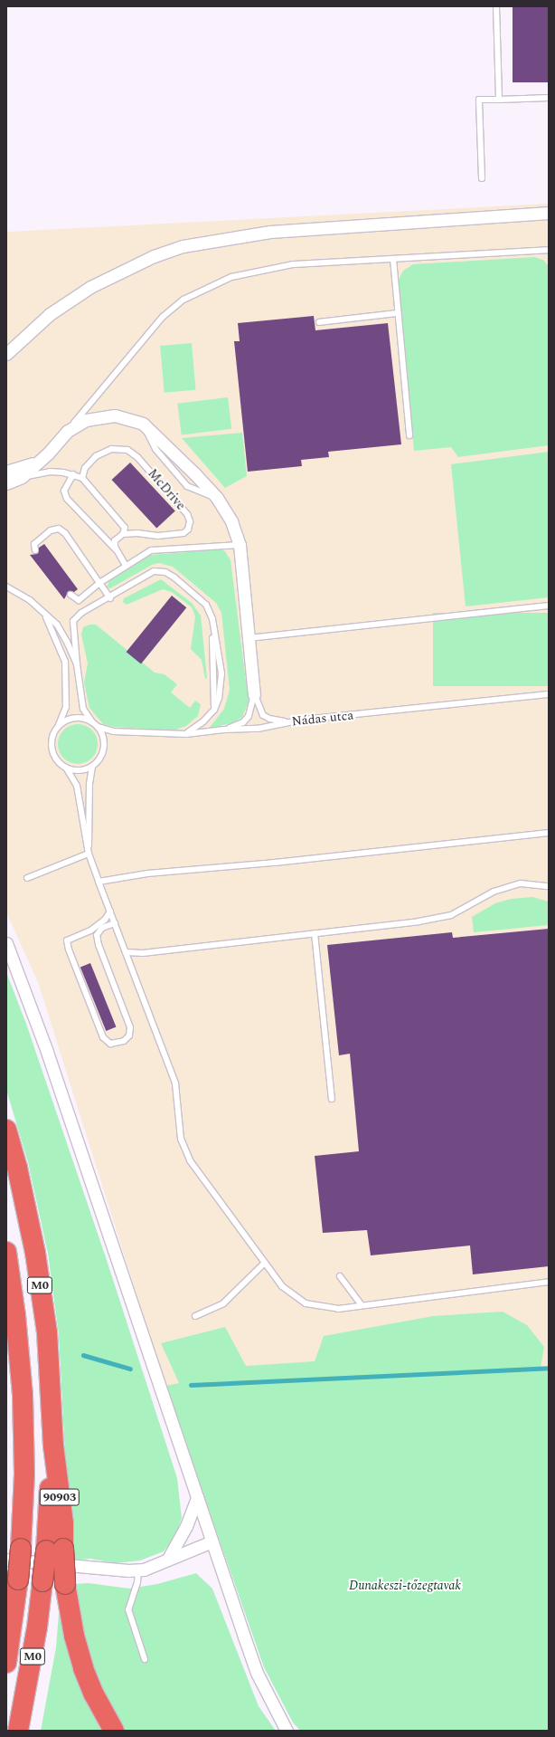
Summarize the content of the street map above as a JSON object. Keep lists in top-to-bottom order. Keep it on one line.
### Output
{"streets":{"highway":["M0"],"lane":["McDrive","Nádas utca"]},"parks":["Dunakeszi-tőzegtavak"]}
